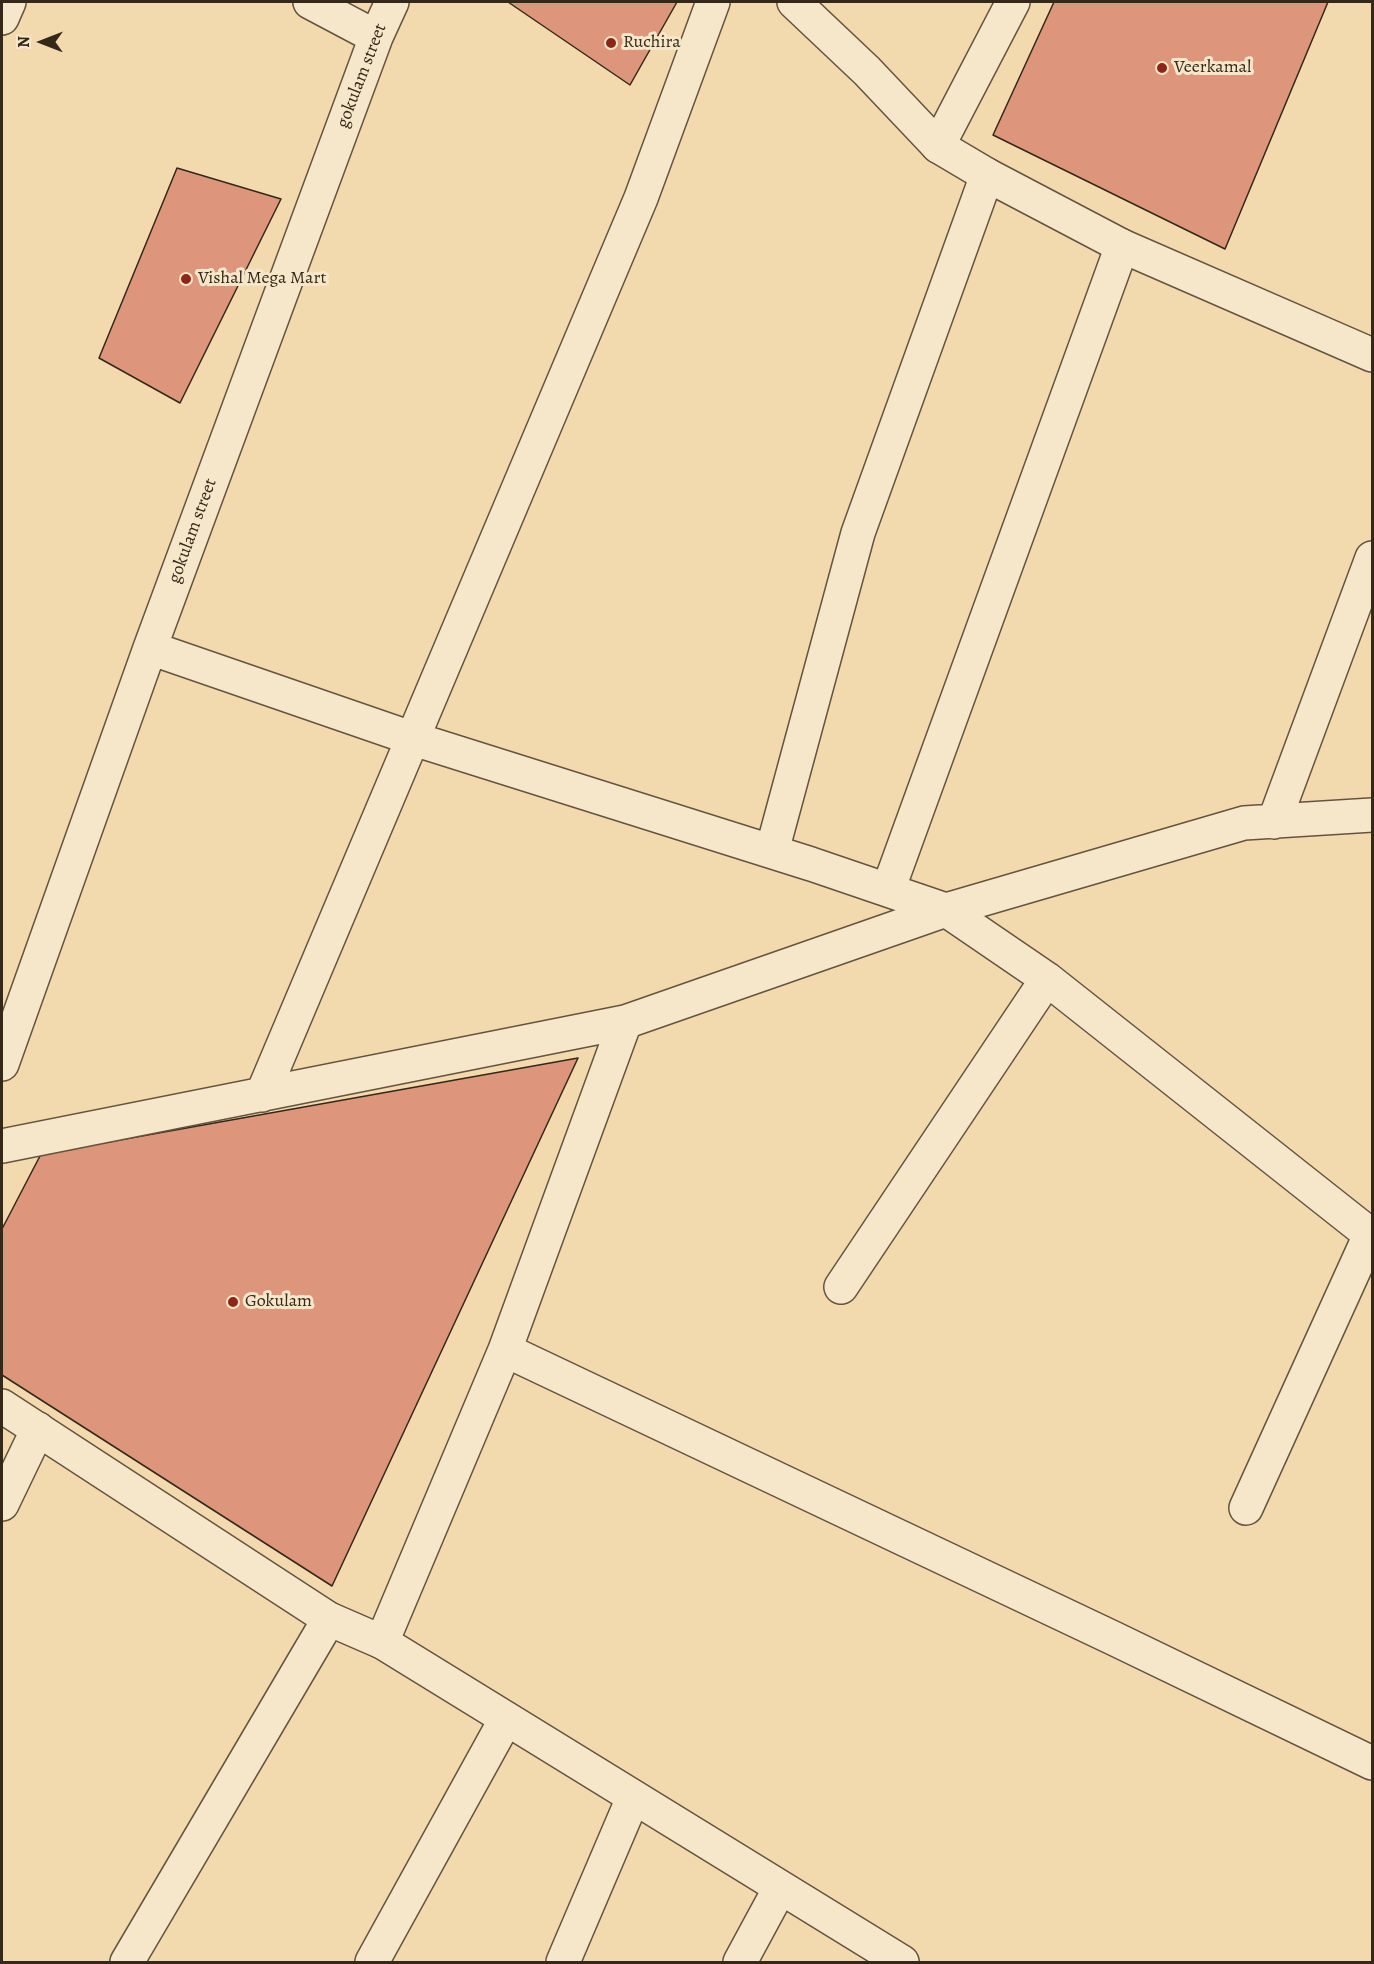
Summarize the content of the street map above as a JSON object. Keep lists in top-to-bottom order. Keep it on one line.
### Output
{"streets":{"street":["gokulam street"]},"places":["Ruchira","Veerkamal","Vishal Mega Mart","Gokulam"],"north":"left"}
